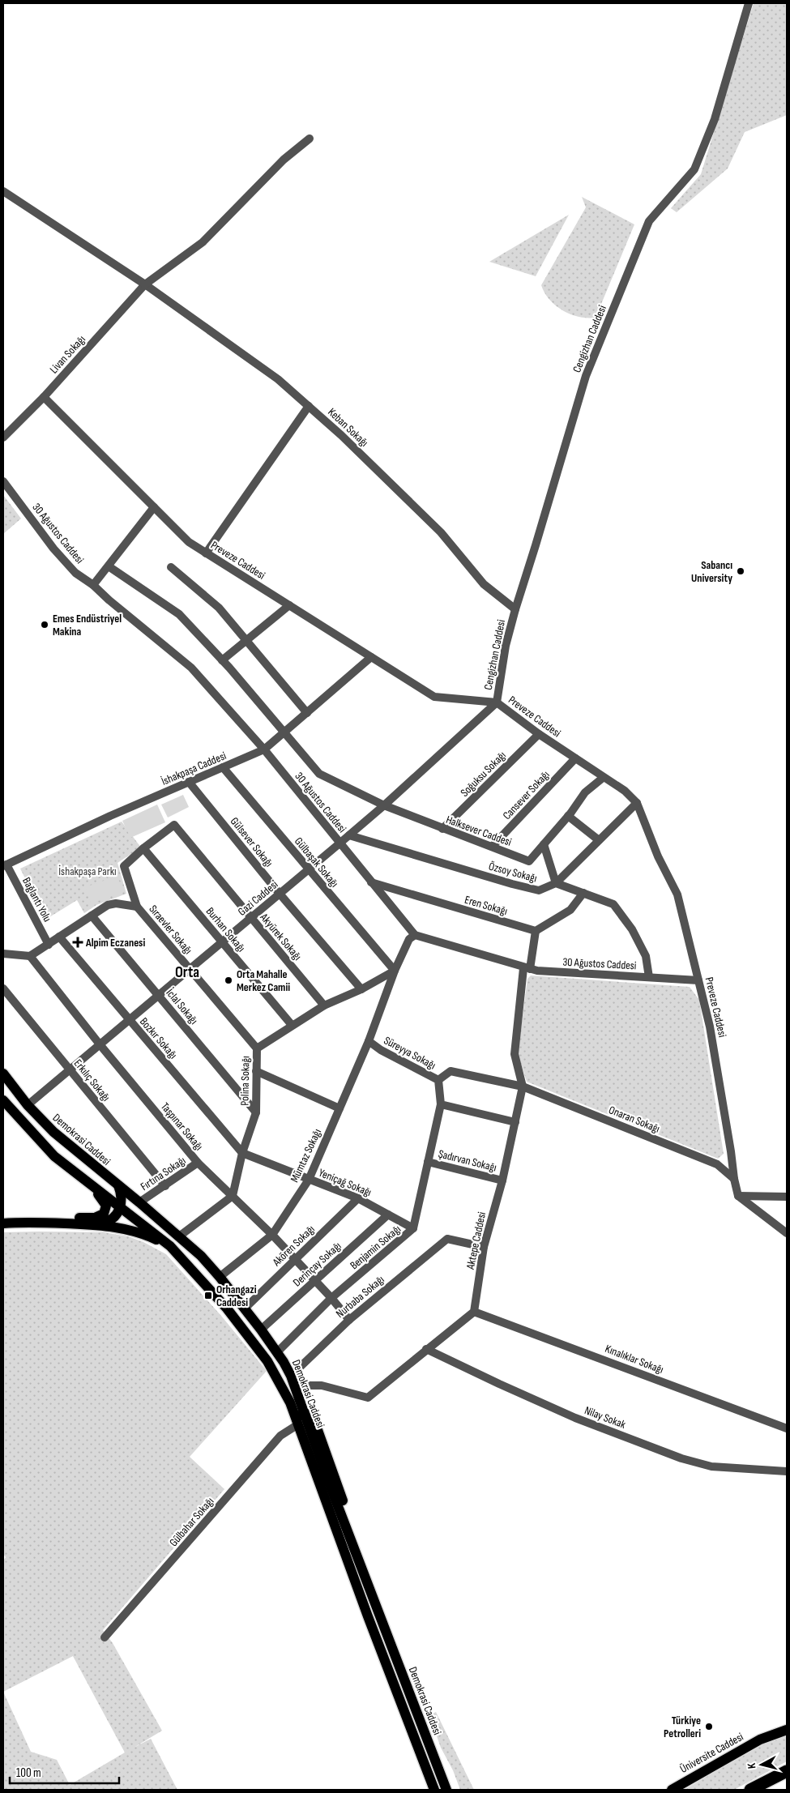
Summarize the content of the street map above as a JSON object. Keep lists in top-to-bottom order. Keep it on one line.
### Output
{"streets":{"main road":["Demokrasi Caddesi","Üniversite Caddesi"],"street":["Cengizhan Caddesi","Livan Sokağı","Keban Sokağı","30 Ağustos Caddesi","Preveze Caddesi","İshakpaşa Caddesi","Soğuksu Sokağı","Cansever Sokağı","Halksever Caddesi","Gülsever Sokağı","Gülbaşak Sokağı","Özsoy Sokağı","Gazi Caddesi","Bağlantı Yolu","Eren Sokağı","Sıraevler Sokağı","Burhan Sokağı","Akyürek Sokağı","İclal Sokağı","Bozkır Sokağı","Süreyya Sokağı","Erkılıç Sokağı","Polina Sokağı","Onaran Sokağı","Taşpınar Sokağı","Mümtaz Sokağı","Şadırvan Sokağı","Fırtına Sokağı","Yeniçağ Sokağı","Aktepe Caddesi","Akören Sokağı","Benjamin Sokağı","Derinçay Sokağı","Nurbaba Sokağı","Kınalıklar Sokağı","Nilay Sokak","Gülbahar Sokağı"]},"crossings":[["Cengizhan Caddesi","Keban Sokağı"],["Cengizhan Caddesi","Preveze Caddesi"],["Cengizhan Caddesi","Gazi Caddesi"],["Livan Sokağı","Keban Sokağı"],["Livan Sokağı","Preveze Caddesi"],["30 Ağustos Caddesi","Preveze Caddesi"],["30 Ağustos Caddesi","İshakpaşa Caddesi"],["30 Ağustos Caddesi","Gazi Caddesi"],["30 Ağustos Caddesi","Eren Sokağı"],["30 Ağustos Caddesi","Aktepe Caddesi"],["Preveze Caddesi","İshakpaşa Caddesi"],["Preveze Caddesi","Soğuksu Sokağı"],["Preveze Caddesi","Cansever Sokağı"],["Preveze Caddesi","Halksever Caddesi"],["Preveze Caddesi","Gazi Caddesi"],["Preveze Caddesi","Onaran Sokağı"],["İshakpaşa Caddesi","Halksever Caddesi"],["İshakpaşa Caddesi","Gülsever Sokağı"],["İshakpaşa Caddesi","Gülbaşak Sokağı"],["İshakpaşa Caddesi","Bağlantı Yolu"],["Soğuksu Sokağı","Halksever Caddesi"],["Cansever Sokağı","Halksever Caddesi"],["Halksever Caddesi","Gazi Caddesi"],["Gülsever Sokağı","Gazi Caddesi"],["Gülsever Sokağı","Polina Sokağı"],["Gülbaşak Sokağı","Gazi Caddesi"],["Gülbaşak Sokağı","Polina Sokağı"],["Gülbaşak Sokağı","Mümtaz Sokağı"],["Özsoy Sokağı","Gazi Caddesi"],["Gazi Caddesi","Sıraevler Sokağı"],["Gazi Caddesi","Burhan Sokağı"],["Gazi Caddesi","Akyürek Sokağı"],["Gazi Caddesi","İclal Sokağı"],["Gazi Caddesi","Bozkır Sokağı"],["Gazi Caddesi","Erkılıç Sokağı"],["Gazi Caddesi","Taşpınar Sokağı"],["Gazi Caddesi","Demokrasi Caddesi"],["Eren Sokağı","Aktepe Caddesi"],["Sıraevler Sokağı","Burhan Sokağı"],["Sıraevler Sokağı","Akyürek Sokağı"],["Sıraevler Sokağı","Polina Sokağı"],["Burhan Sokağı","Polina Sokağı"],["Akyürek Sokağı","Polina Sokağı"],["İclal Sokağı","Polina Sokağı"],["Bozkır Sokağı","Polina Sokağı"],["Bozkır Sokağı","Yeniçağ Sokağı"],["Süreyya Sokağı","Onaran Sokağı"],["Süreyya Sokağı","Mümtaz Sokağı"],["Süreyya Sokağı","Benjamin Sokağı"],["Erkılıç Sokağı","Fırtına Sokağı"],["Polina Sokağı","Taşpınar Sokağı"],["Polina Sokağı","Mümtaz Sokağı"],["Polina Sokağı","Yeniçağ Sokağı"],["Onaran Sokağı","Aktepe Caddesi"],["Taşpınar Sokağı","Mümtaz Sokağı"],["Taşpınar Sokağı","Fırtına Sokağı"],["Taşpınar Sokağı","Akören Sokağı"],["Taşpınar Sokağı","Benjamin Sokağı"],["Taşpınar Sokağı","Derinçay Sokağı"],["Taşpınar Sokağı","Nurbaba Sokağı"],["Demokrasi Caddesi","Mümtaz Sokağı"],["Demokrasi Caddesi","Fırtına Sokağı"],["Demokrasi Caddesi","Akören Sokağı"],["Demokrasi Caddesi","Benjamin Sokağı"],["Demokrasi Caddesi","Derinçay Sokağı"],["Demokrasi Caddesi","Nurbaba Sokağı"],["Demokrasi Caddesi","Gülbahar Sokağı"],["Mümtaz Sokağı","Yeniçağ Sokağı"],["Şadırvan Sokağı","Aktepe Caddesi"],["Şadırvan Sokağı","Benjamin Sokağı"],["Yeniçağ Sokağı","Akören Sokağı"],["Yeniçağ Sokağı","Benjamin Sokağı"],["Yeniçağ Sokağı","Derinçay Sokağı"],["Aktepe Caddesi","Nurbaba Sokağı"],["Aktepe Caddesi","Kınalıklar Sokağı"]],"districts":["Orta"],"parks":["İshakpaşa Parkı"],"places":{"other":["Sabancı University","Emes Endüstriyel Makina","Orta Mahalle Merkez Camii","Türkiye Petrolleri"],"health":["Alpim Eczanesi"],"transit":["Orhangazi Caddesi"]},"scale_bar":"100 m","north":"left"}
